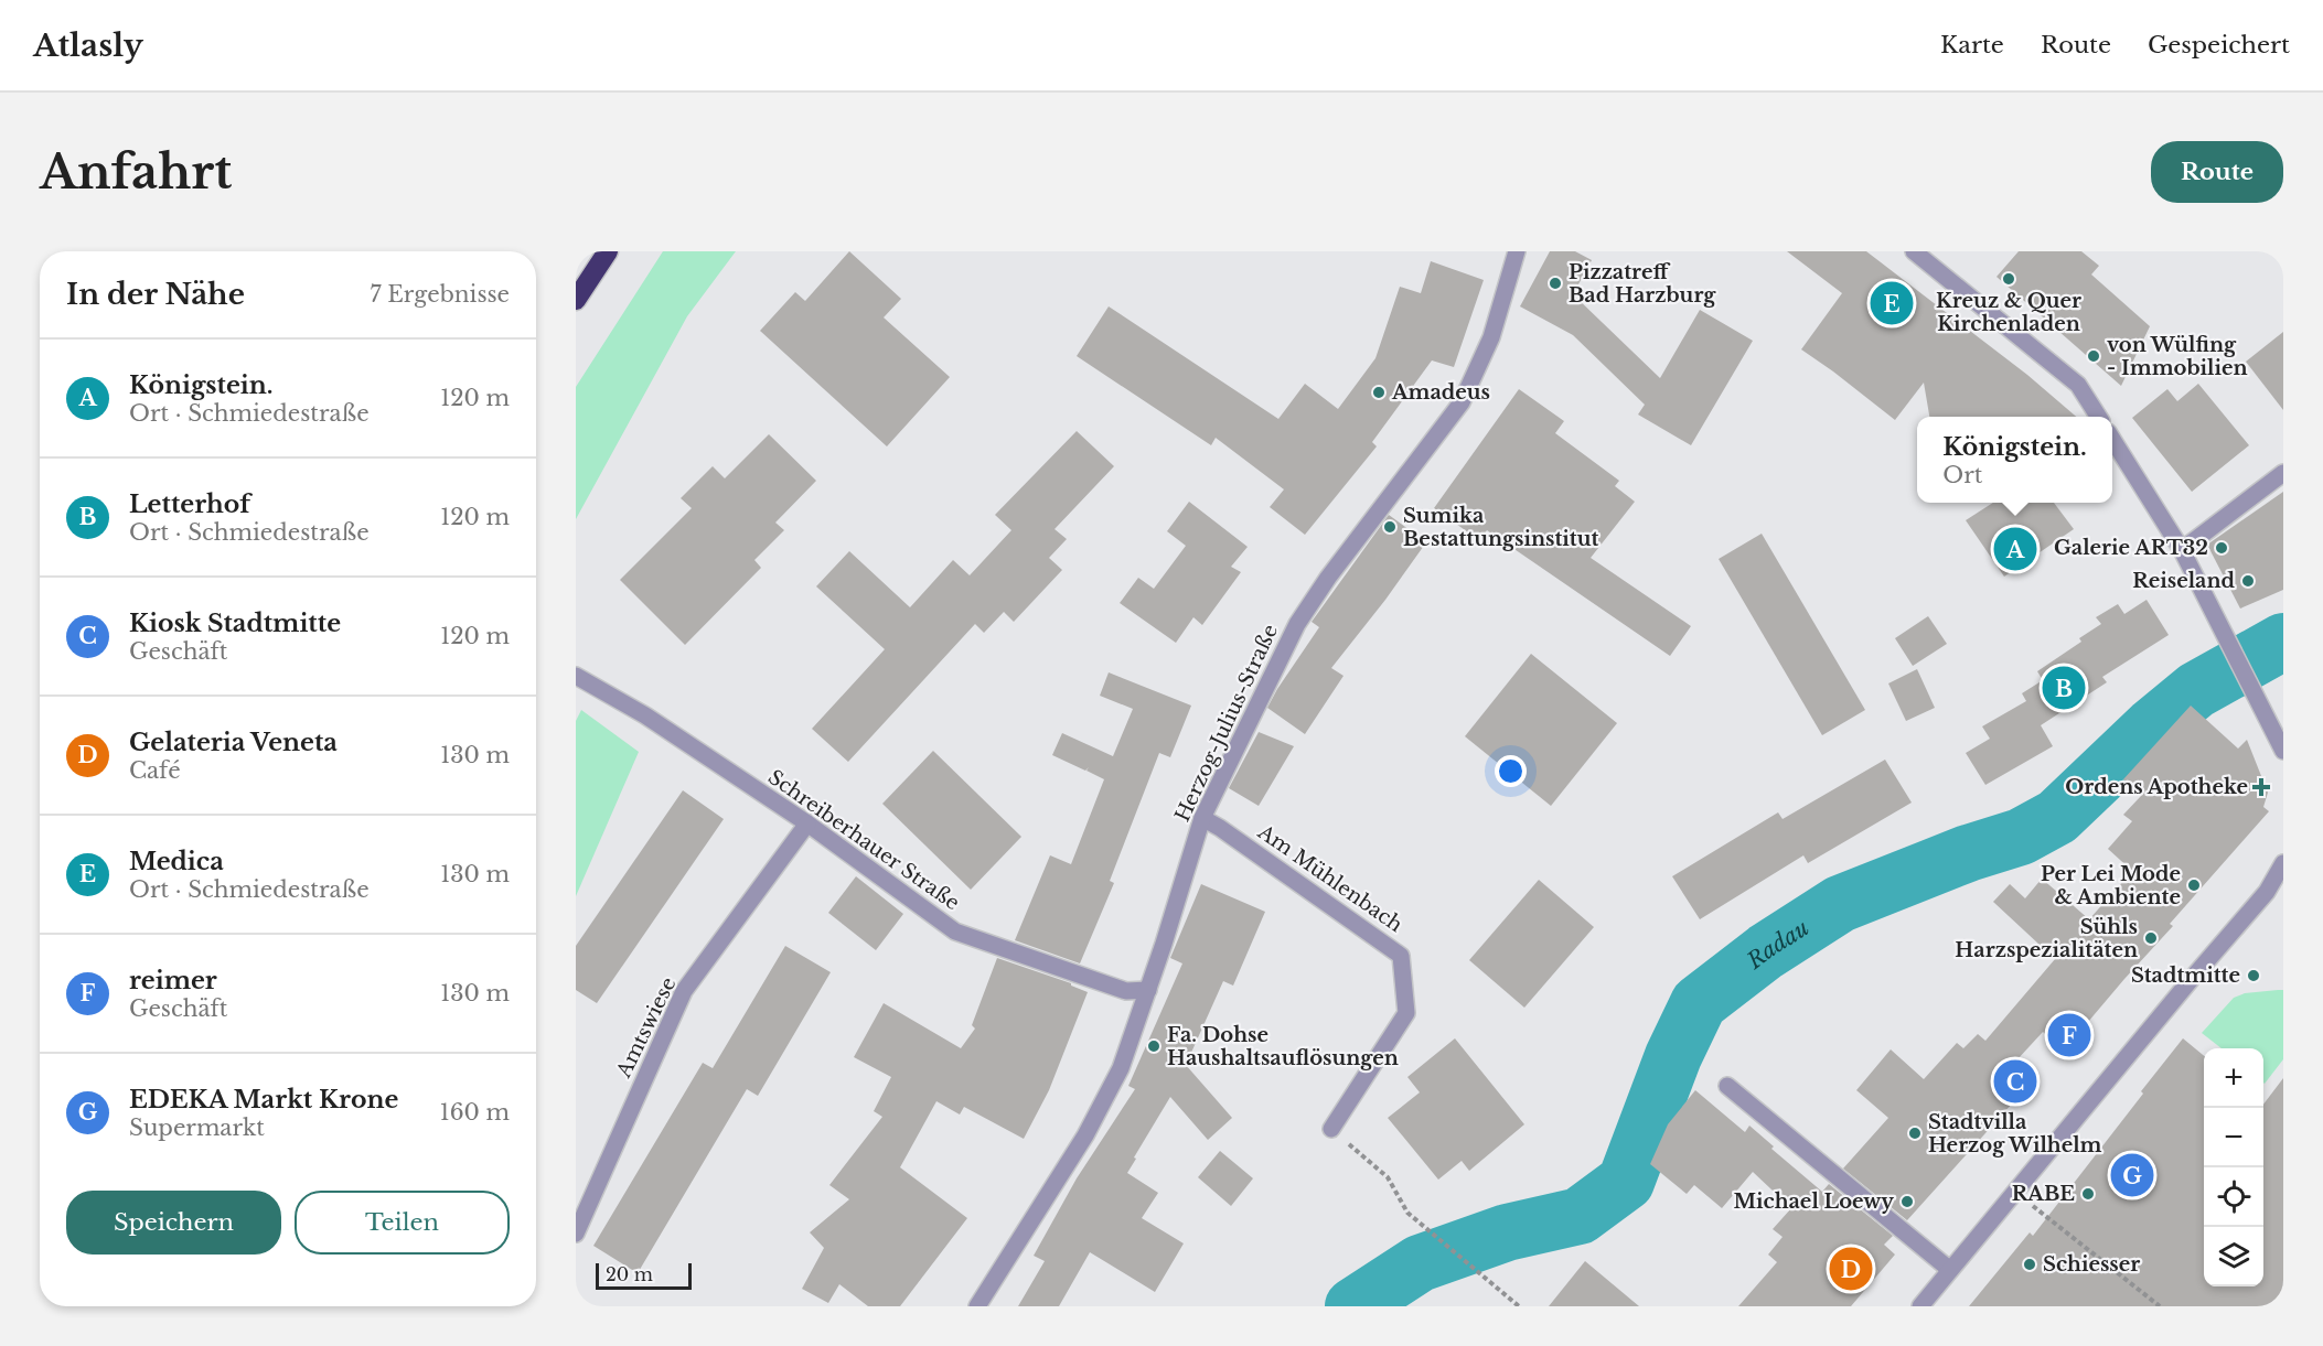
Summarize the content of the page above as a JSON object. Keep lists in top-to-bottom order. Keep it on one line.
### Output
{"streets":{"street":["Herzog-Julius-Straße","Schreiberhauer Straße","Am Mühlenbach","Amtswiese"]},"crossings":[["Herzog-Julius-Straße","Schreiberhauer Straße"],["Herzog-Julius-Straße","Am Mühlenbach"],["Schreiberhauer Straße","Amtswiese"]],"water":["Radau"],"places":{"other":["Kreuz & Quer Kirchenladen","Pizzatreff Bad Harzburg","von Wülfing - Immobilien","Amadeus","Sumika Bestattungsinstitut","Galerie ART32","Reiseland","Per Lei Mode & Ambiente","Sühls Harzspezialitäten","Stadtmitte","Fa. Dohse Haushaltsauflösungen","Stadtvilla Herzog Wilhelm","RABE","Michael Loewy","Schiesser"],"health":["Ordens Apotheke"]},"scale_bar":"20 m","page":{"header":"Atlasly","nav":["Karte","Route","Gespeichert"],"buttons":["Route",["Speichern","Teilen"]],"title":"Anfahrt","heading":["In der Nähe","7 Ergebnisse"],"pins":["E","A","B","F","C","G","D"],"list":[{"mark":"A","name":"Königstein.","note":"Ort · Schmiedestraße","value":"120 m"},{"mark":"B","name":"Letterhof","note":"Ort · Schmiedestraße","value":"120 m"},{"mark":"C","name":"Kiosk Stadtmitte","note":"Geschäft","value":"120 m"},{"mark":"D","name":"Gelateria Veneta","note":"Café","value":"130 m"},{"mark":"E","name":"Medica","note":"Ort · Schmiedestraße","value":"130 m"},{"mark":"F","name":"reimer","note":"Geschäft","value":"130 m"},{"mark":"G","name":"EDEKA Markt Krone","note":"Supermarkt","value":"160 m"}],"popup":["Königstein.","Ort"],"map_buttons":["+","−"],"scale":"20 m"}}
